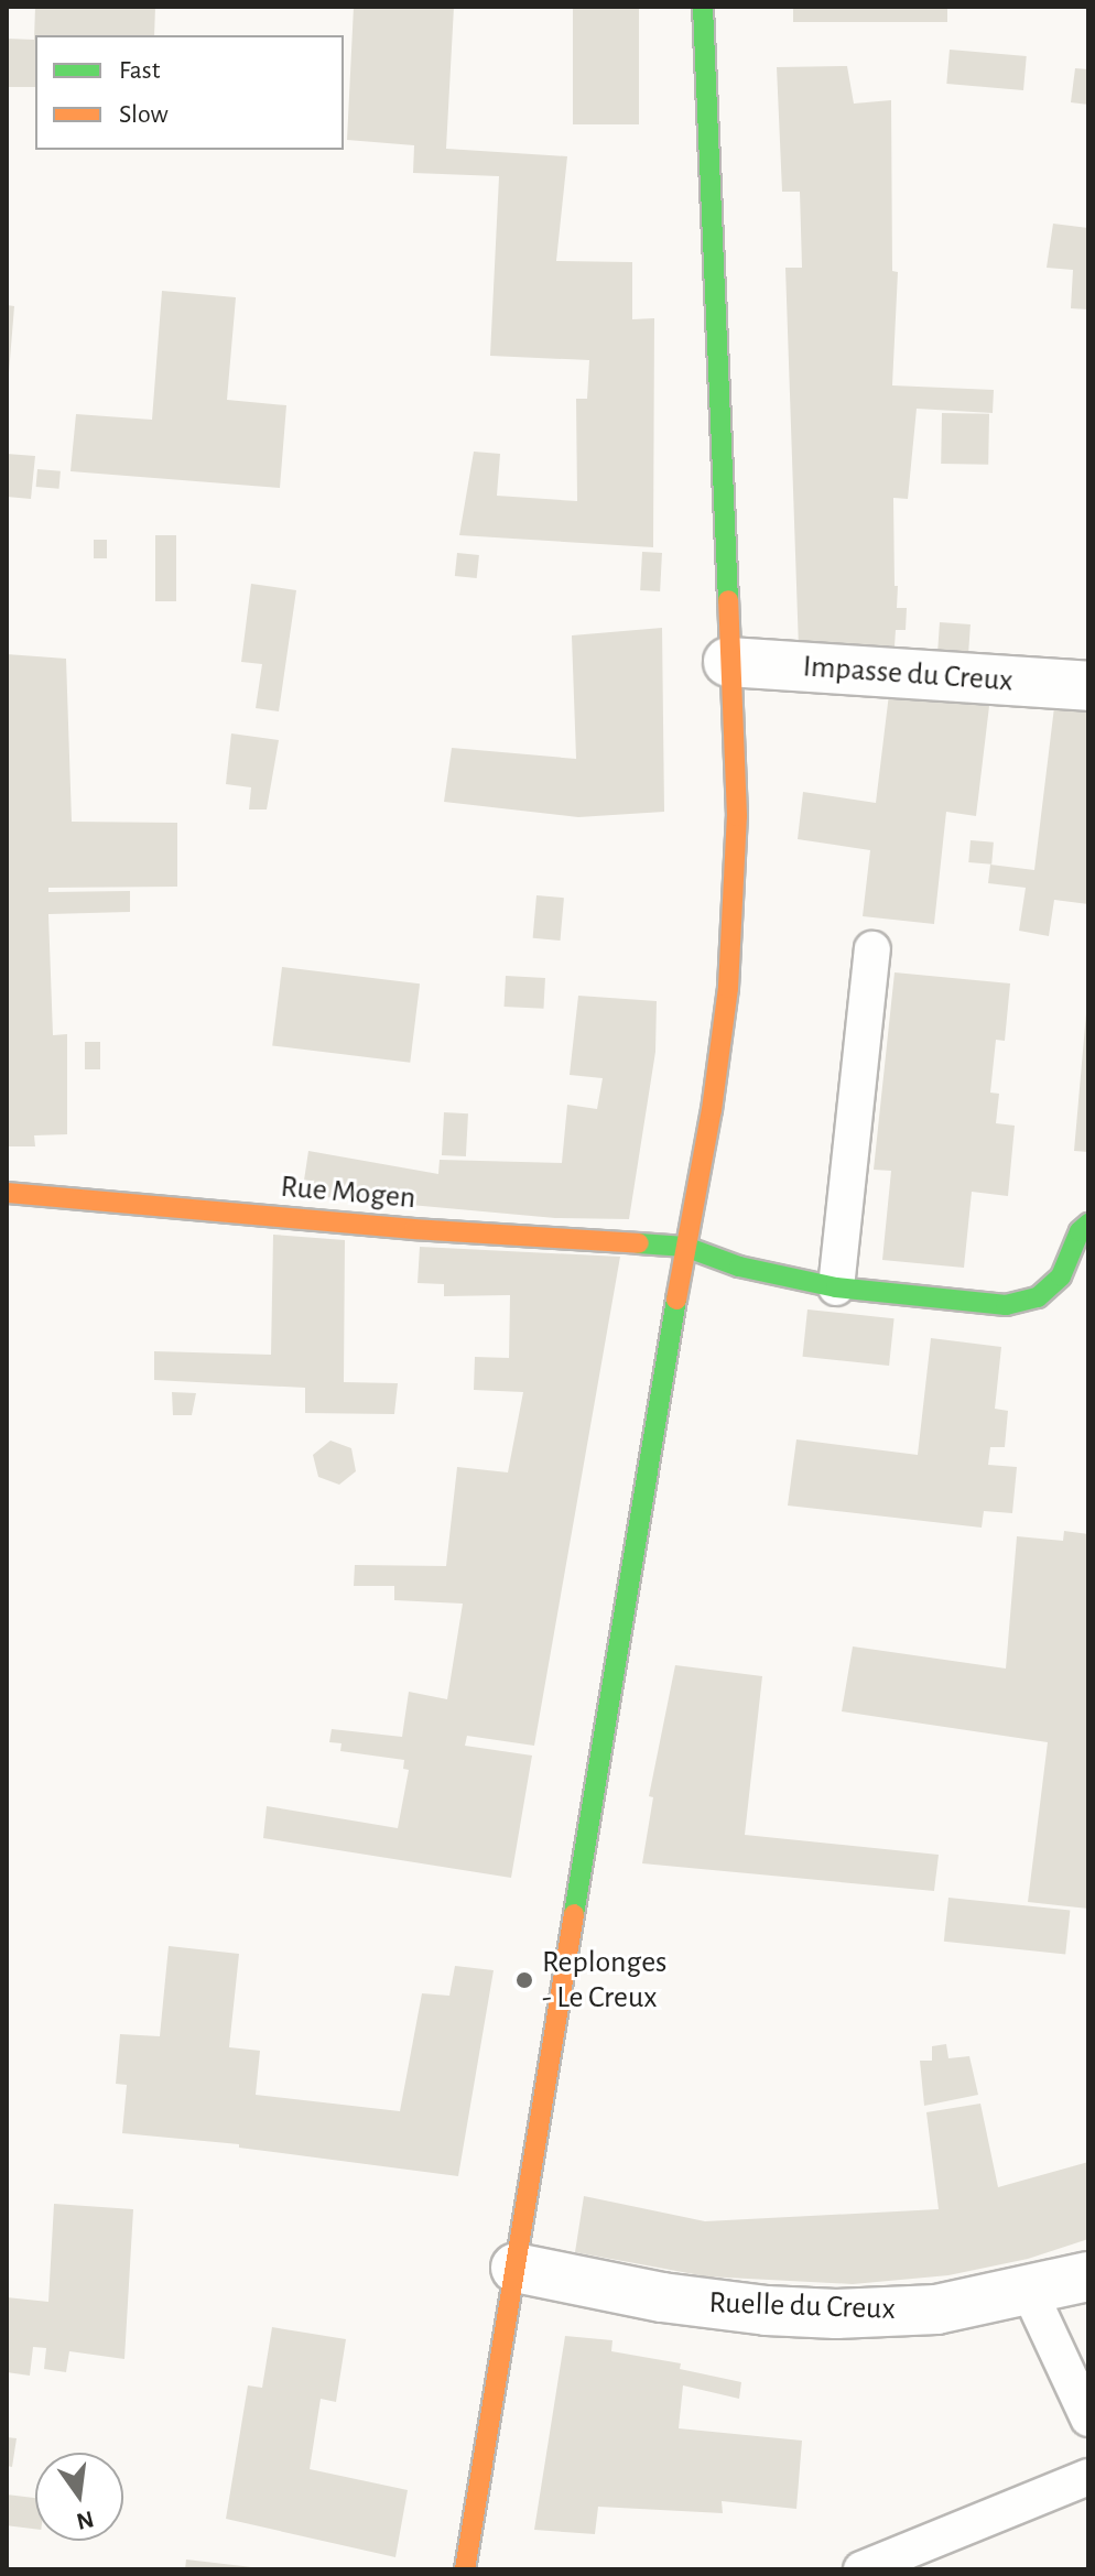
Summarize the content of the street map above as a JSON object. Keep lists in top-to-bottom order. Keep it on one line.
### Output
{"streets":{"main road":["Rue Mogen"],"street":["Impasse du Creux","Ruelle du Creux"]},"places":["Replonges - Le Creux"],"legend":["Fast","Slow"],"north":"bottom"}
